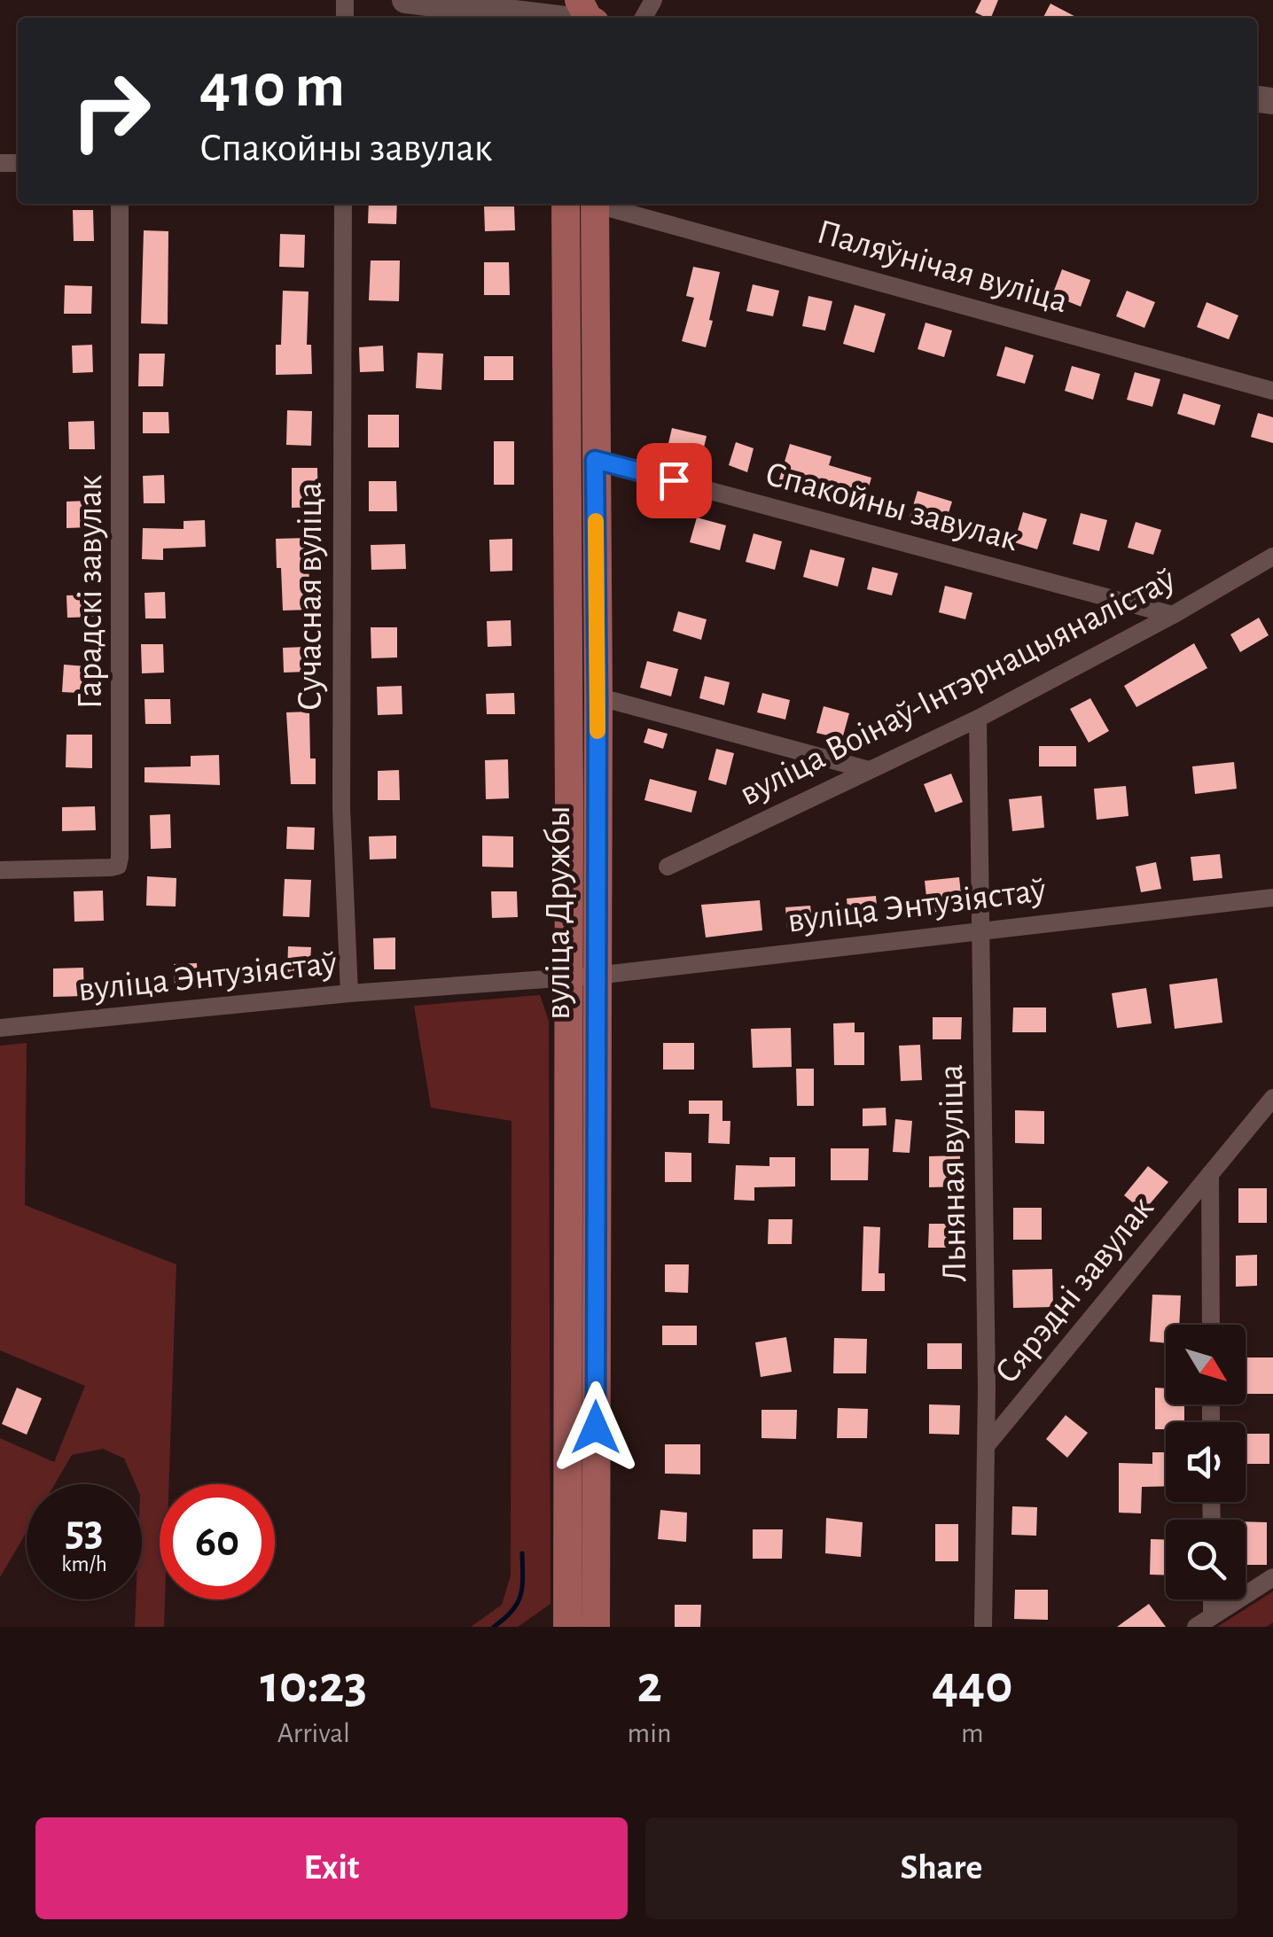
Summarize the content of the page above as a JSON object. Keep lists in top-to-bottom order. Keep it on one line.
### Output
{"streets":{"main road":["вуліца Дружбы"],"street":["Паляўнічая вуліца","Спакойны завулак","Гарадскі завулак","Сучасная вуліца","вуліца Воінаў-Інтэрнацыяналістаў","вуліца Энтузіястаў","Льняная вуліца","Сярэдні завулак"]},"crossings":[["Спакойны завулак","вуліца Воінаў-Інтэрнацыяналістаў"],["Спакойны завулак","вуліца Дружбы"],["Сучасная вуліца","вуліца Энтузіястаў"],["вуліца Воінаў-Інтэрнацыяналістаў","Льняная вуліца"],["вуліца Энтузіястаў","вуліца Дружбы"],["вуліца Энтузіястаў","Льняная вуліца"],["Льняная вуліца","Сярэдні завулак"]],"north":"bottom right","page":{"turn":["410 m","Спакойны завулак"],"speed":"53 km/h","limit":"60","eta":["10:23","Arrival","2","min","440","m"],"buttons":["Exit","Share"]}}
